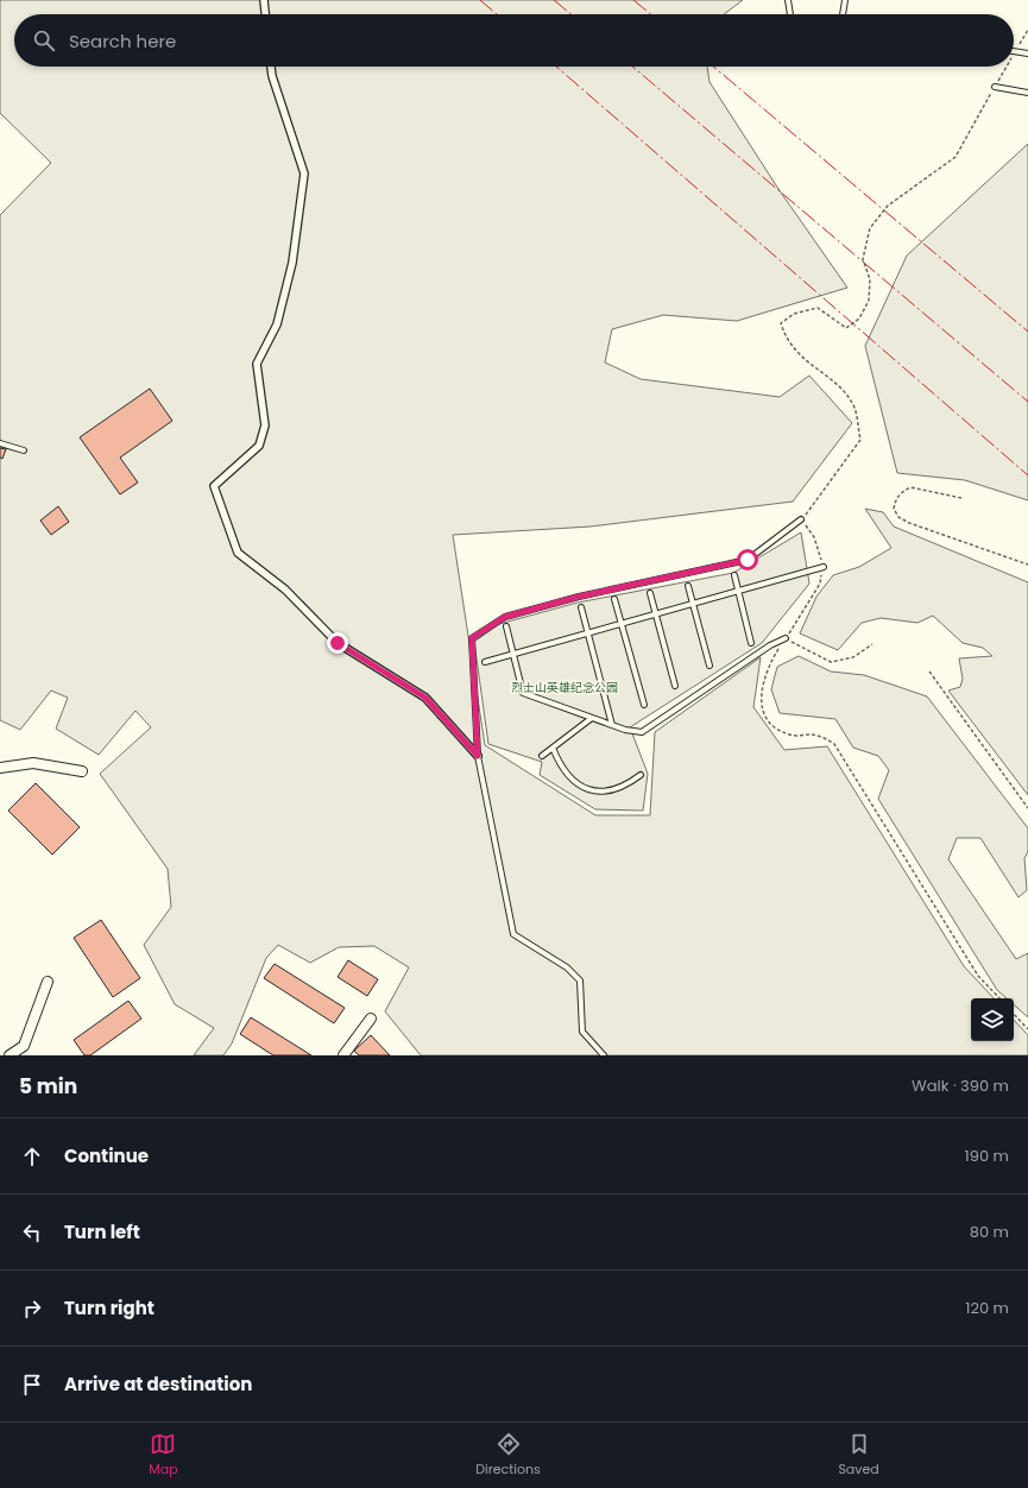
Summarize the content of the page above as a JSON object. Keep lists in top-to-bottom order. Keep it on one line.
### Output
{"parks":["烈士山英雄纪念公园"],"page":{"search":"Search here","heading":["5 min","Walk · 390 m"],"list":[["Continue","190 m"],["Turn left","80 m"],["Turn right","120 m"],"Arrive at destination"],"nav":["Map","Directions","Saved"]}}
